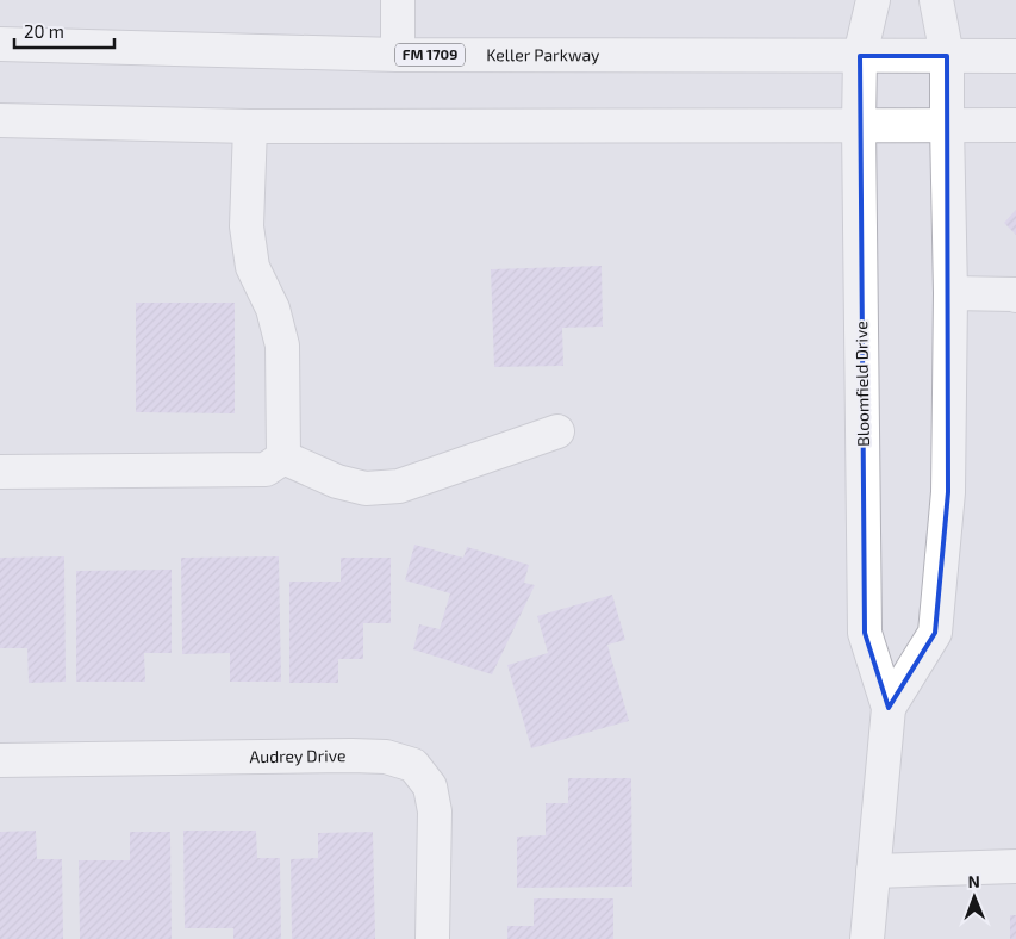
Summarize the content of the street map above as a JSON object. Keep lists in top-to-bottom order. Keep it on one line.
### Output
{"streets":{"street":["FM 1709","Keller Parkway","Bloomfield Drive","Audrey Drive"]},"crossings":[["Keller Parkway","Bloomfield Drive"]],"scale_bar":"20 m","north":"top"}
